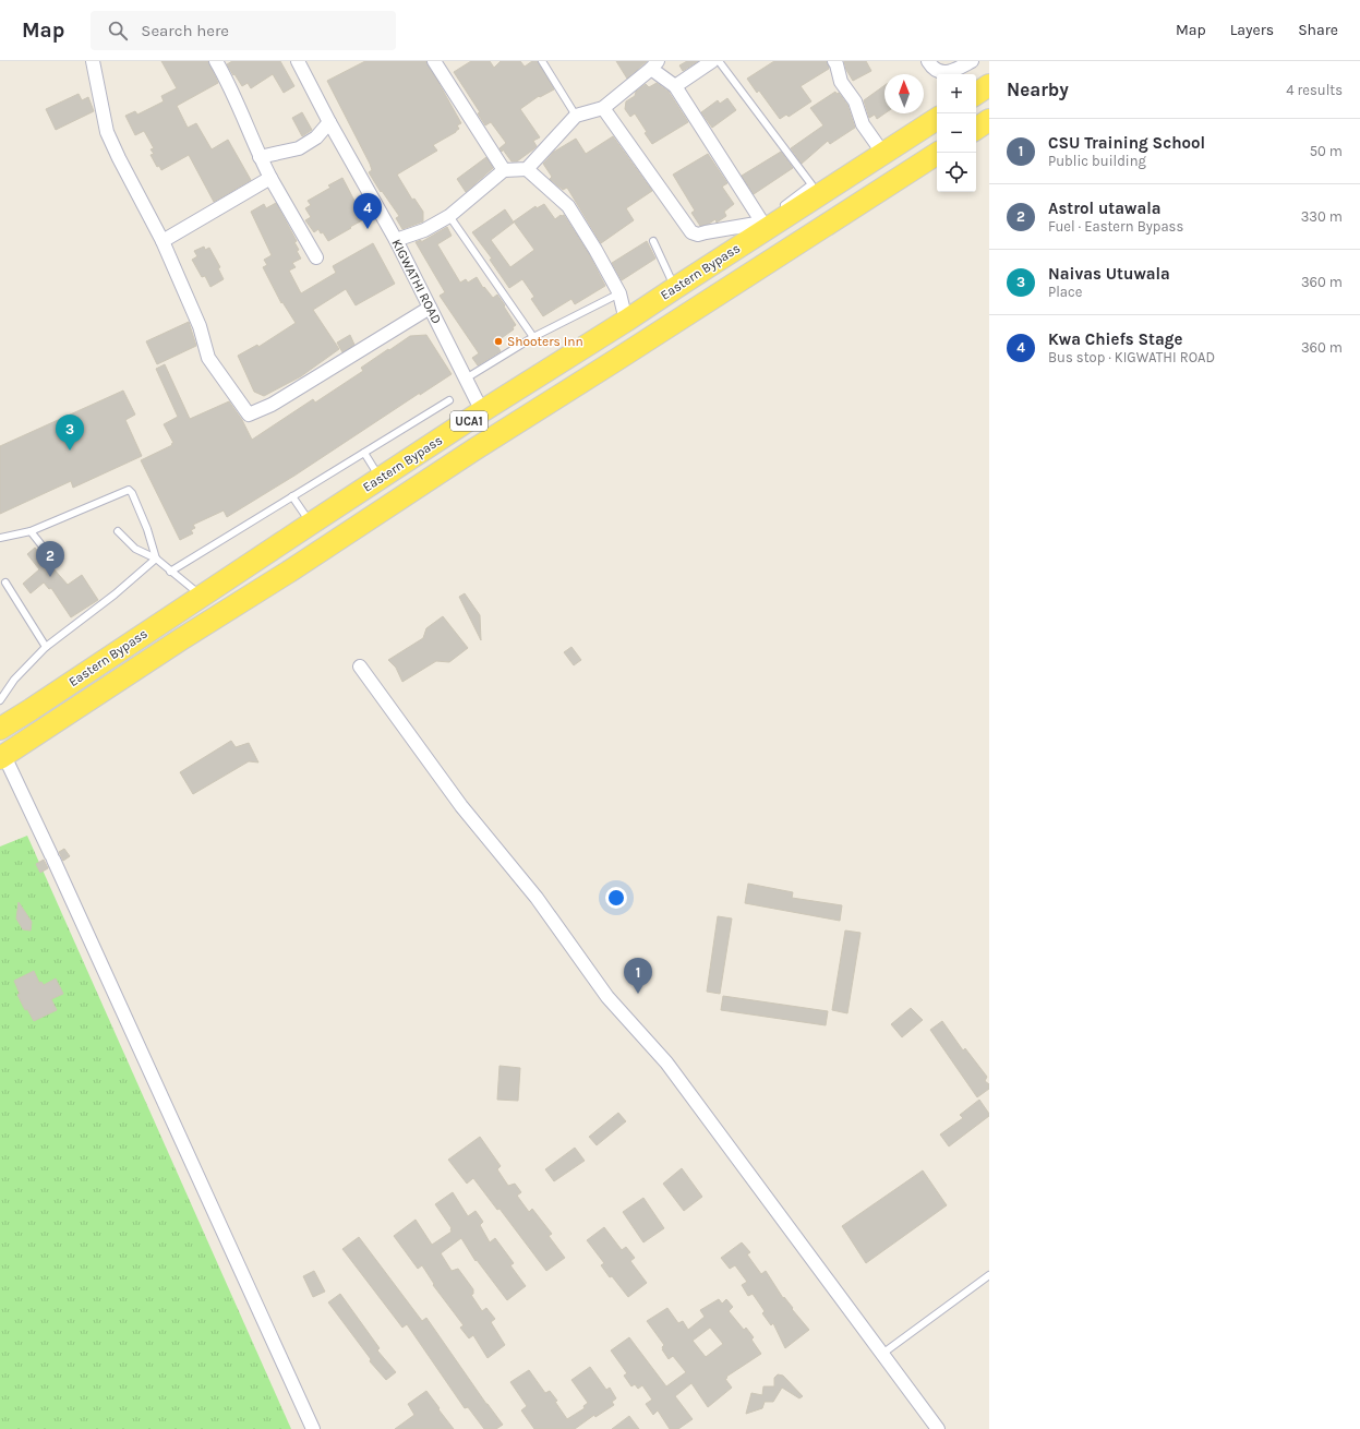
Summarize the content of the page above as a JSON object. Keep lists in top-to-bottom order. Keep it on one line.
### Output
{"streets":{"main road":["Eastern Bypass","UCA1"],"street":["KIGWATHI ROAD"]},"crossings":[["Eastern Bypass","KIGWATHI ROAD"]],"places":["Shooters Inn"],"north":"top","page":{"header":"Map","search":"Search here","nav":["Map","Layers","Share"],"heading":["Nearby","4 results"],"map_buttons":["+","−"],"list":[{"mark":"1","name":"CSU Training School","note":"Public building","value":"50 m"},{"mark":"2","name":"Astrol utawala","note":"Fuel · Eastern Bypass","value":"330 m"},{"mark":"3","name":"Naivas Utuwala","note":"Place","value":"360 m"},{"mark":"4","name":"Kwa Chiefs Stage","note":"Bus stop · KIGWATHI ROAD","value":"360 m"}],"pins":["4","3","2","1"]}}
